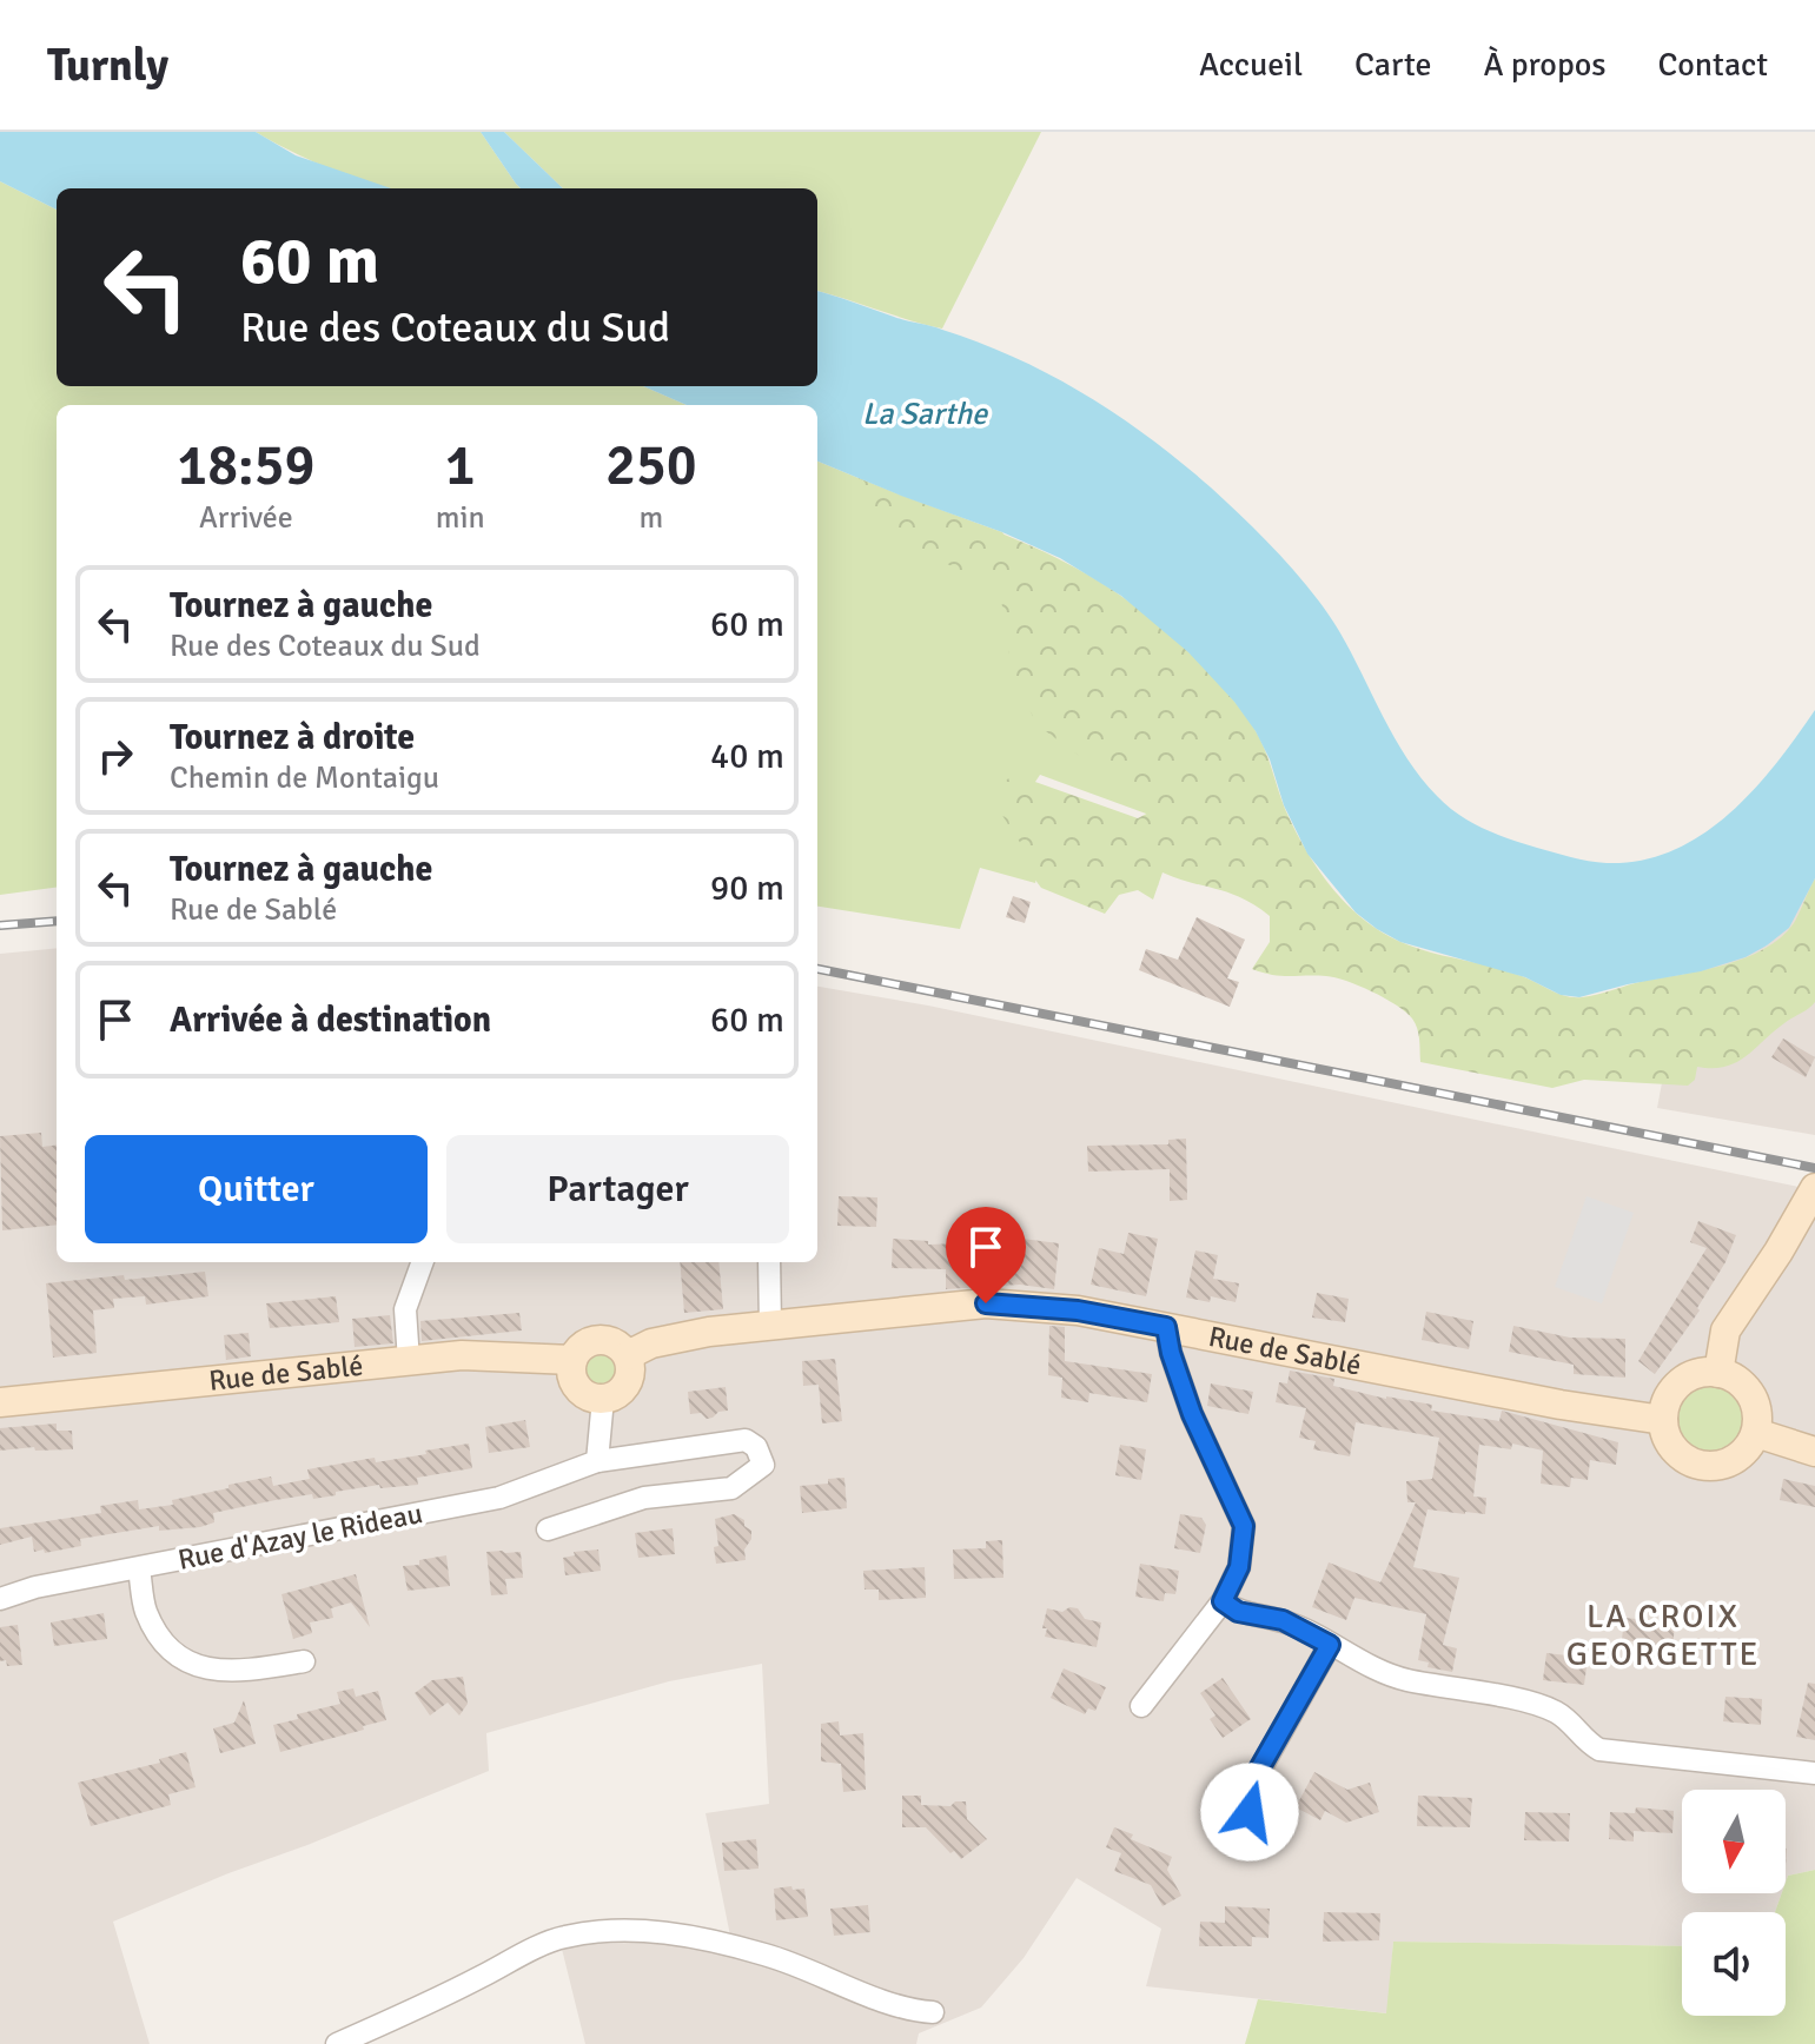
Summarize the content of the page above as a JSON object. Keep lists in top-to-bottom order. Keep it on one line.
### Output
{"streets":{"main road":["Rue de Sablé"],"street":["Rue d'Azay le Rideau"]},"districts":["LA CROIX GEORGETTE"],"water":["La Sarthe"],"north":"bottom","page":{"header":"Turnly","nav":["Accueil","Carte","À propos","Contact"],"turn":["60 m","Rue des Coteaux du Sud"],"eta":["18:59","Arrivée","1","min","250","m"],"list":[{"name":"Tournez à gauche","note":"Rue des Coteaux du Sud","value":"60 m"},{"name":"Tournez à droite","note":"Chemin de Montaigu","value":"40 m"},{"name":"Tournez à gauche","note":"Rue de Sablé","value":"90 m"},{"name":"Arrivée à destination","value":"60 m"}],"buttons":["Quitter","Partager"]}}
